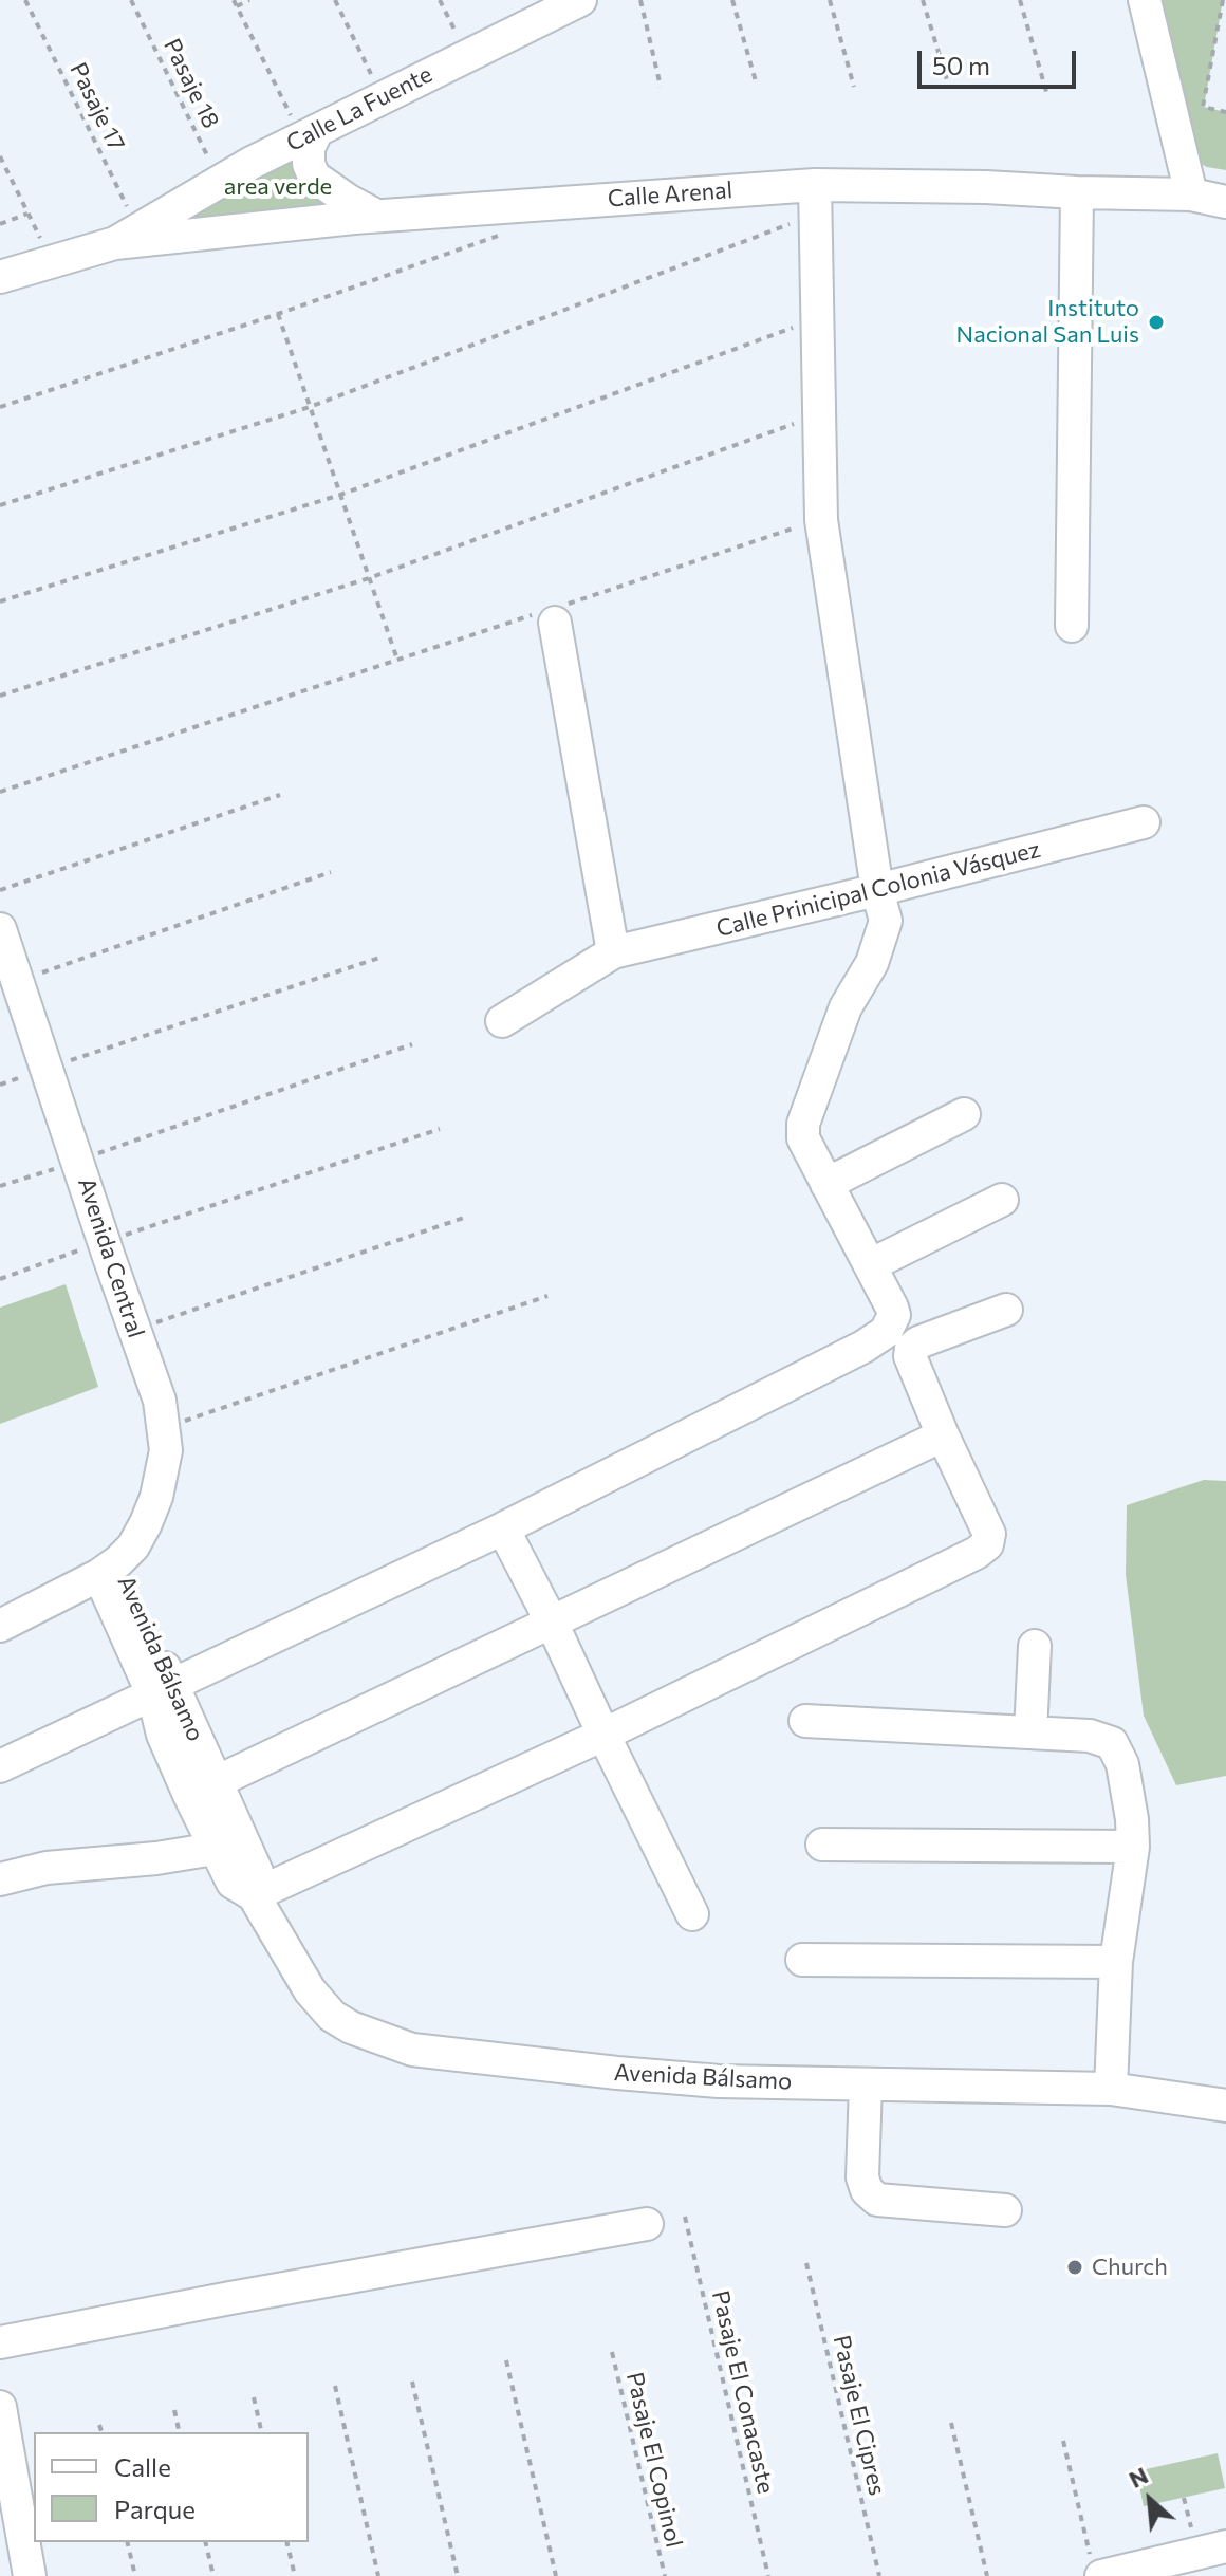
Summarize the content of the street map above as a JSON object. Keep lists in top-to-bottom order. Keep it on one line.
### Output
{"streets":{"street":["Calle La Fuente","Calle Arenal","Calle Prinicipal Colonia Vásquez","Avenida Central","Avenida Bálsamo"],"path":["Pasaje 18","Pasaje 17","Pasaje El Conacaste","Pasaje El Cipres","Pasaje El Copinol"]},"crossings":[["Pasaje 18","Calle La Fuente"],["Pasaje 17","Calle La Fuente"],["Pasaje 17","Calle Arenal"],["Calle La Fuente","Calle Arenal"],["Avenida Central","Avenida Bálsamo"]],"parks":["area verde"],"places":["Instituto Nacional San Luis","Church"],"legend":["Calle","Parque"],"scale_bar":"50 m","north":"top left"}
